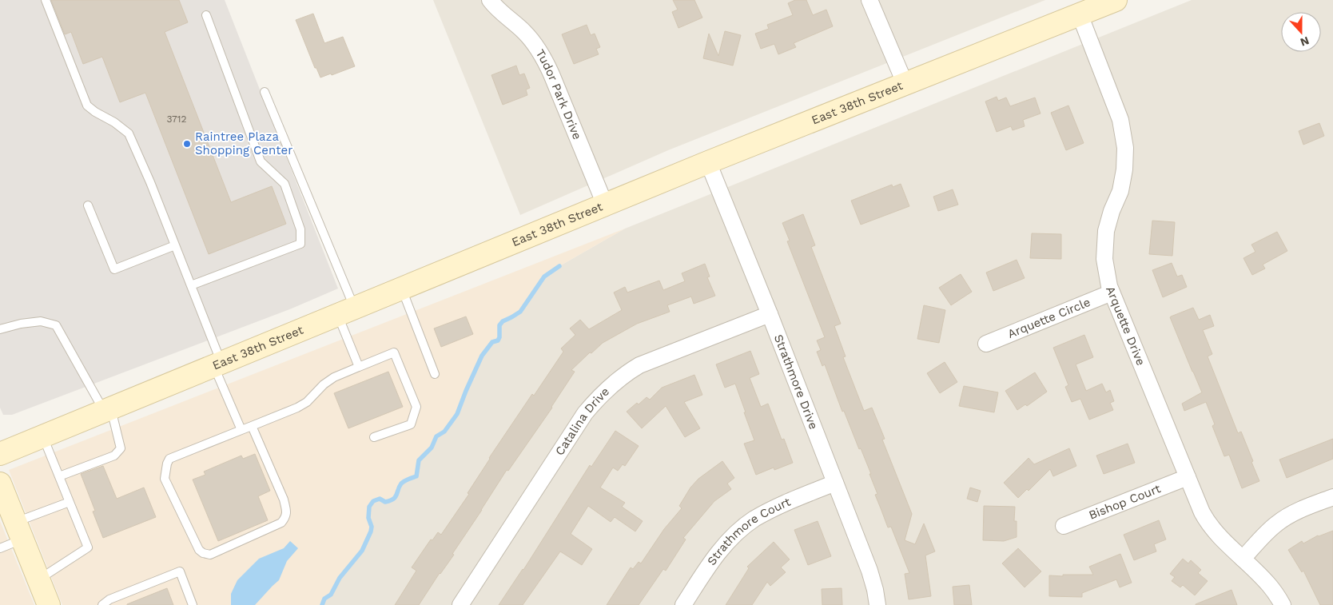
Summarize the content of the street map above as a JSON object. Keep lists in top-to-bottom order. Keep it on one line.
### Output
{"streets":{"main road":["East 38th Street"],"street":["Tudor Park Drive","Arquette Circle","Arquette Drive","Strathmore Drive","Catalina Drive","Bishop Court","Strathmore Court"]},"crossings":[["Tudor Park Drive","East 38th Street"],["East 38th Street","Arquette Drive"],["East 38th Street","Strathmore Drive"],["Arquette Circle","Arquette Drive"],["Arquette Drive","Bishop Court"],["Strathmore Drive","Catalina Drive"],["Strathmore Drive","Strathmore Court"]],"places":["Raintree Plaza Shopping Center"],"house_numbers":["3712"],"north":"bottom"}
